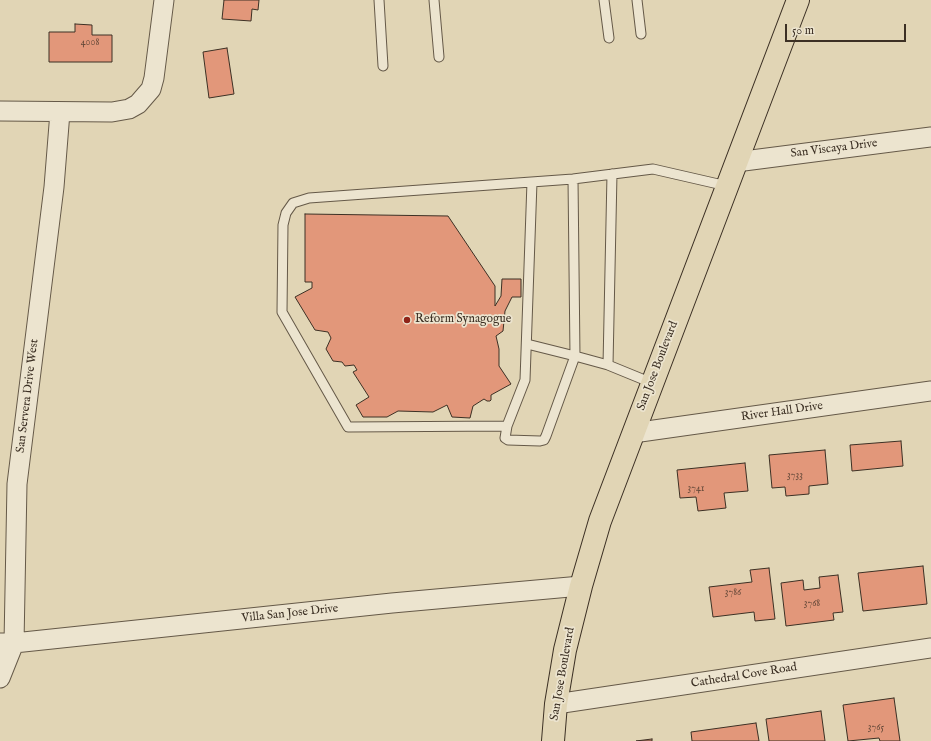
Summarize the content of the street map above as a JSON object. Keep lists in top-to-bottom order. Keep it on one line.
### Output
{"streets":{"main road":["San Jose Boulevard"],"street":["San Viscaya Drive","San Servera Drive West","River Hall Drive","Villa San Jose Drive","Cathedral Cove Road"]},"crossings":[["San Viscaya Drive","San Jose Boulevard"],["San Jose Boulevard","River Hall Drive"],["San Jose Boulevard","Villa San Jose Drive"],["San Jose Boulevard","Cathedral Cove Road"],["San Servera Drive West","Villa San Jose Drive"]],"places":["Reform Synagogue"],"house_numbers":["4008","3733","3741","3786","3768","3765"],"scale_bar":"50 m"}
